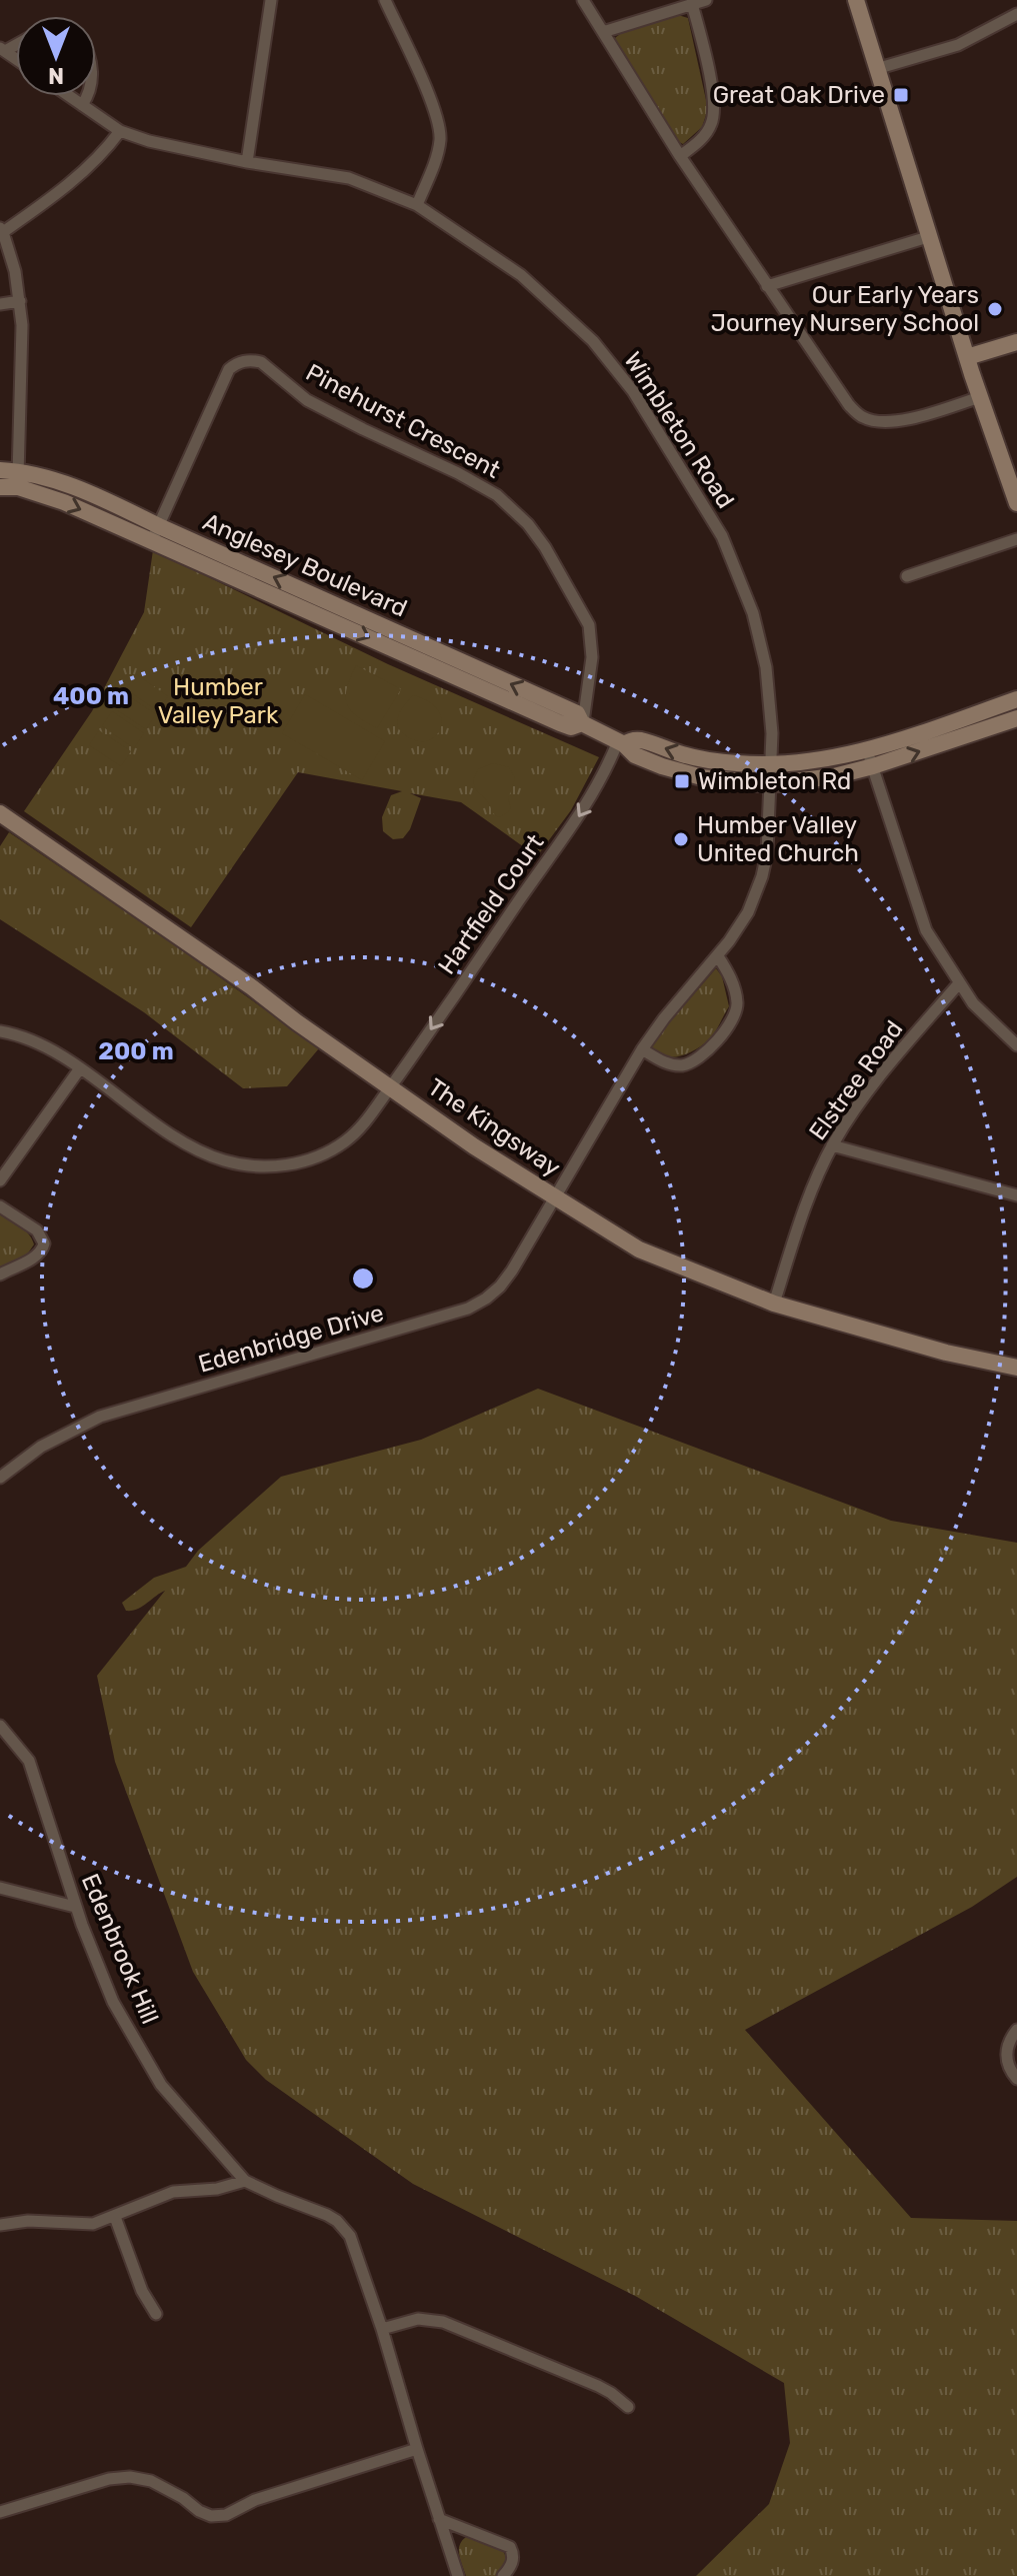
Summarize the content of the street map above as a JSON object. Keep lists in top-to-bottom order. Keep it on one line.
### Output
{"streets":{"street":["Pinehurst Crescent","Wimbleton Road","Anglesey Boulevard","Hartfield Court","Elstree Road","The Kingsway","Edenbridge Drive","Edenbrook Hill"]},"crossings":[["Pinehurst Crescent","Anglesey Boulevard"],["Wimbleton Road","Anglesey Boulevard"],["Wimbleton Road","The Kingsway"],["Wimbleton Road","Edenbridge Drive"],["Anglesey Boulevard","Hartfield Court"],["Hartfield Court","The Kingsway"],["Elstree Road","The Kingsway"],["The Kingsway","Edenbridge Drive"]],"one_way":["Hartfield Court"],"parks":["Humber Valley Park"],"places":{"transit":["Great Oak Drive","Wimbleton Rd"],"other":["Our Early Years Journey Nursery School","Humber Valley United Church"]},"north":"bottom","rings":["400 m","200 m"]}
